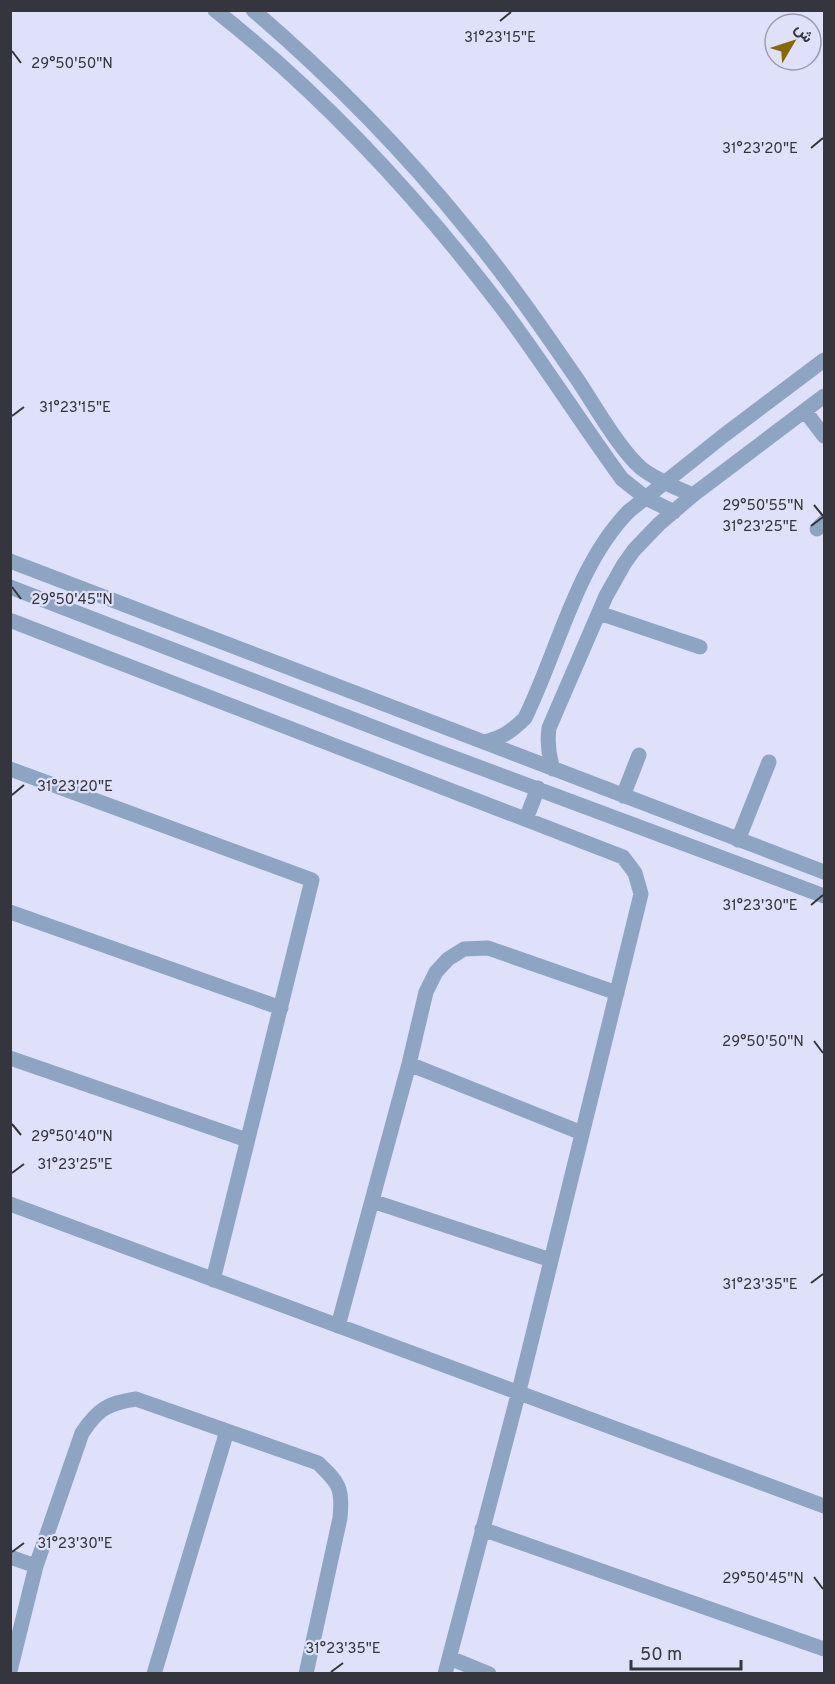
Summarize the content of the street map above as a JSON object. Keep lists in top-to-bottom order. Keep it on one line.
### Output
{"scale_bar":"50 m","north":"top right","coordinates":["31°23'15\"E","29°50'50\"N","31°23'20\"E","29°50'55\"N","31°23'25\"E","29°50'45\"N","31°23'30\"E","29°50'40\"N","31°23'35\"E"]}
